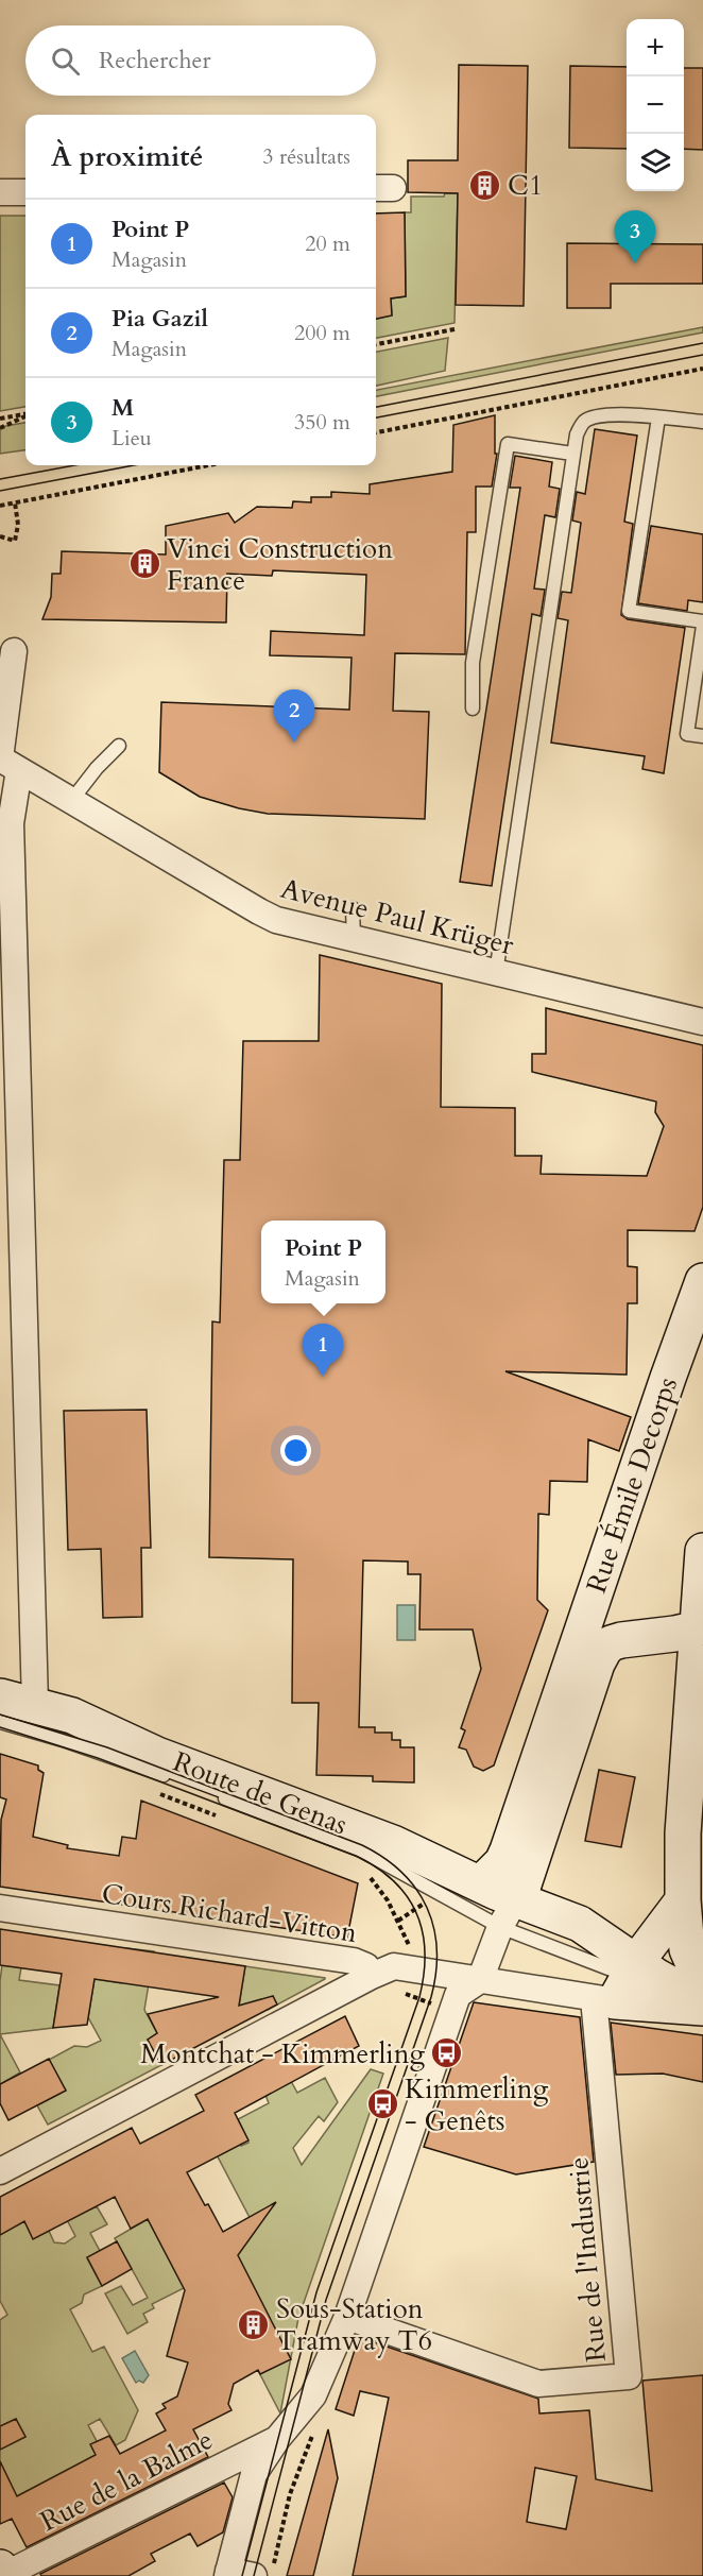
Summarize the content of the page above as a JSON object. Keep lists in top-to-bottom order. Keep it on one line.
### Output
{"streets":{"street":["Avenue Paul Krüger","Rue Émile Decorps","Route de Genas","Cours Richard-Vitton","Rue de l'Industrie","Rue de la Balme"]},"crossings":[["Rue Émile Decorps","Route de Genas"],["Route de Genas","Cours Richard-Vitton"],["Route de Genas","Rue de l'Industrie"],["Cours Richard-Vitton","Rue de l'Industrie"]],"places":{"building":["C1","Vinci Construction France","Sous-Station Tramway T6"],"bus stop":["Montchat - Kimmerling","Kimmerling - Genêts"]},"page":{"map_buttons":["+","−"],"search":"Rechercher","heading":["À proximité","3 résultats"],"list":[{"mark":"1","name":"Point P","note":"Magasin","value":"20 m"},{"mark":"2","name":"Pia Gazil","note":"Magasin","value":"200 m"},{"mark":"3","name":"M","note":"Lieu","value":"350 m"}],"pins":["3","2","1"],"popup":["Point P","Magasin"]}}
